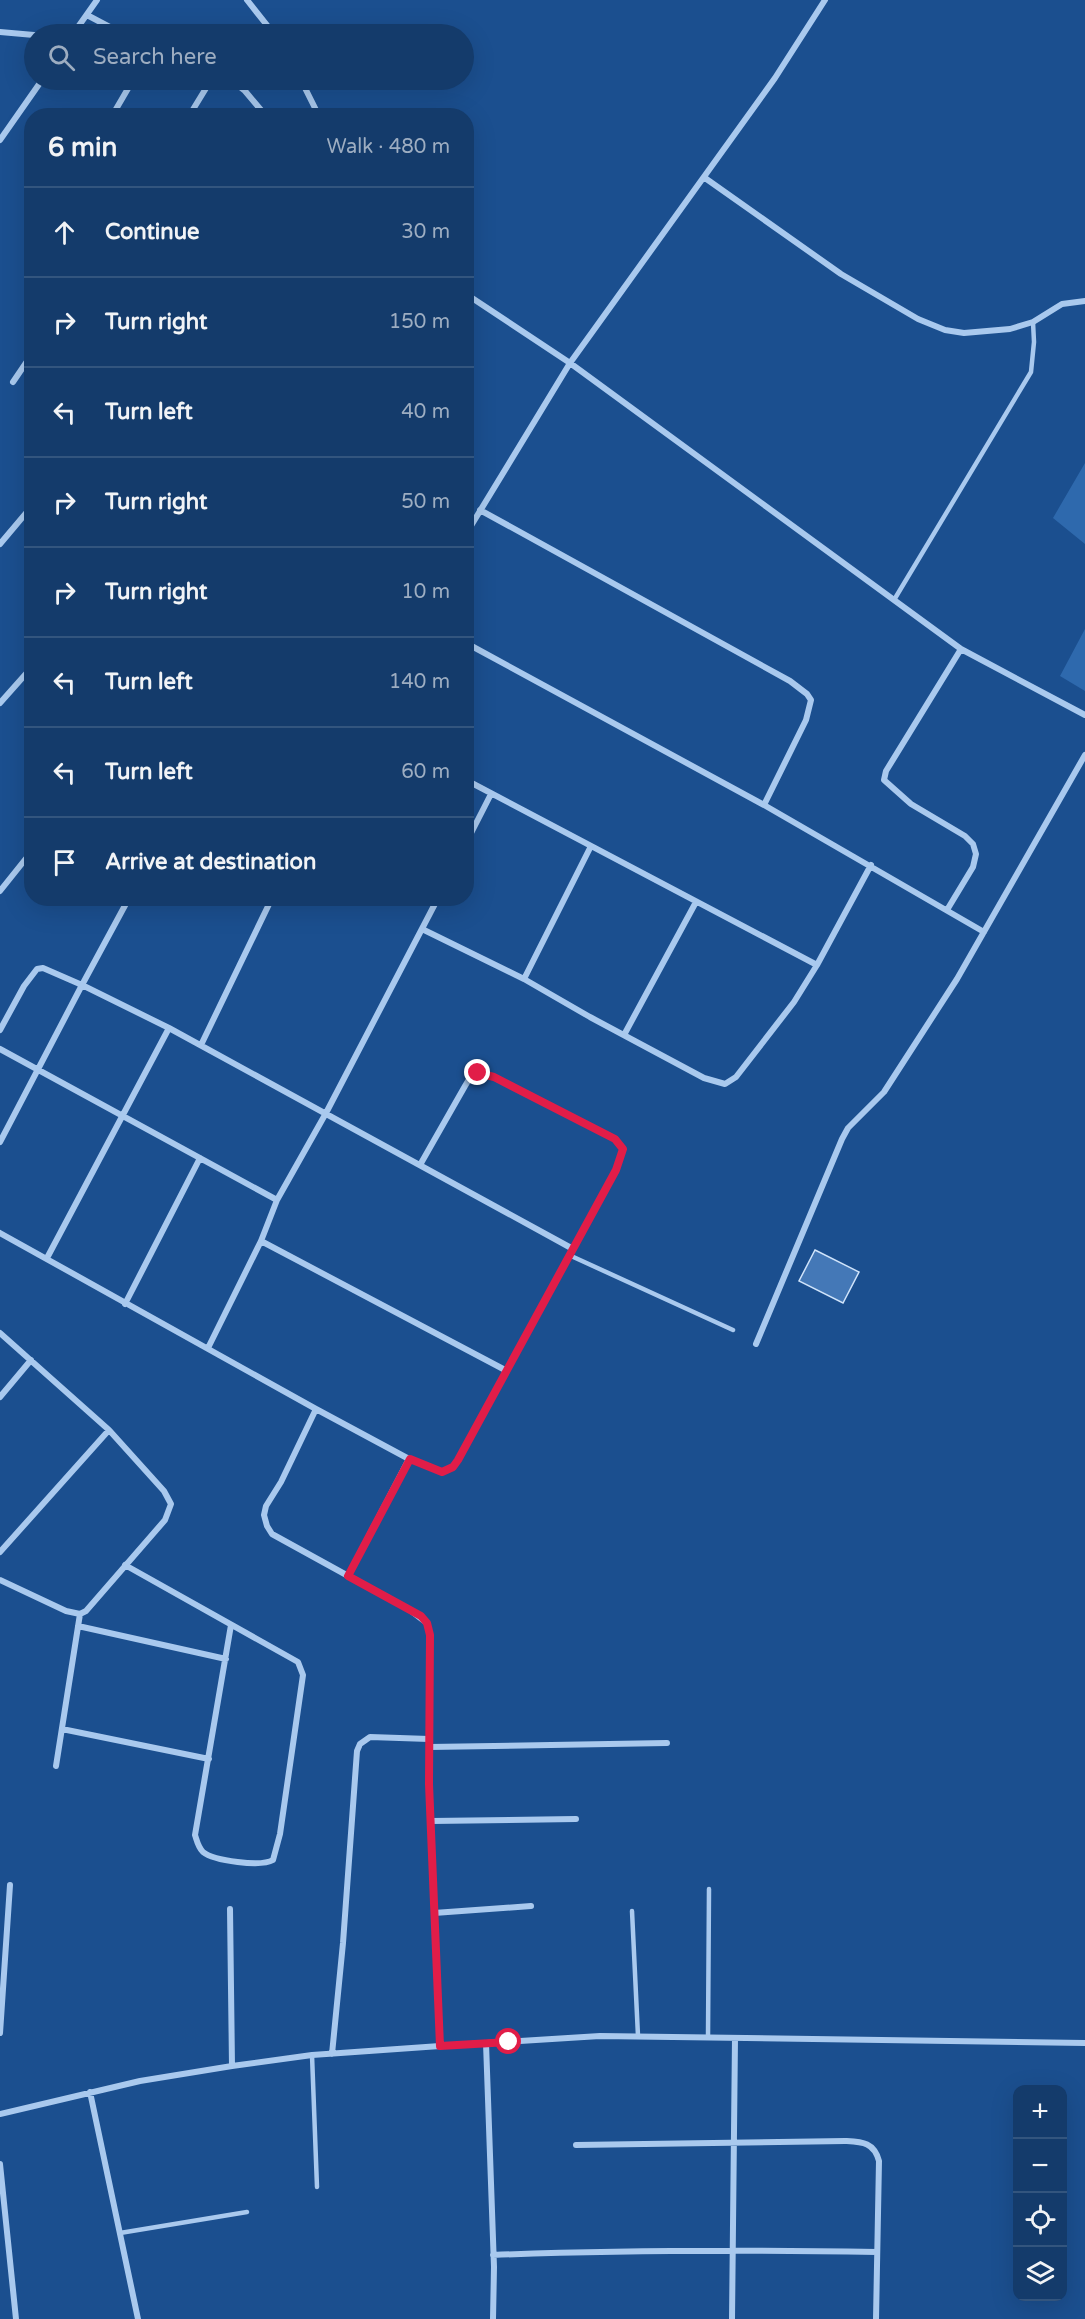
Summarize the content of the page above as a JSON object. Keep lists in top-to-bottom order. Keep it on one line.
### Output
{"page":{"search":"Search here","heading":["6 min","Walk · 480 m"],"list":[["Continue","30 m"],["Turn right","150 m"],["Turn left","40 m"],["Turn right","50 m"],["Turn right","10 m"],["Turn left","140 m"],["Turn left","60 m"],"Arrive at destination"],"map_buttons":["+","−"]}}
